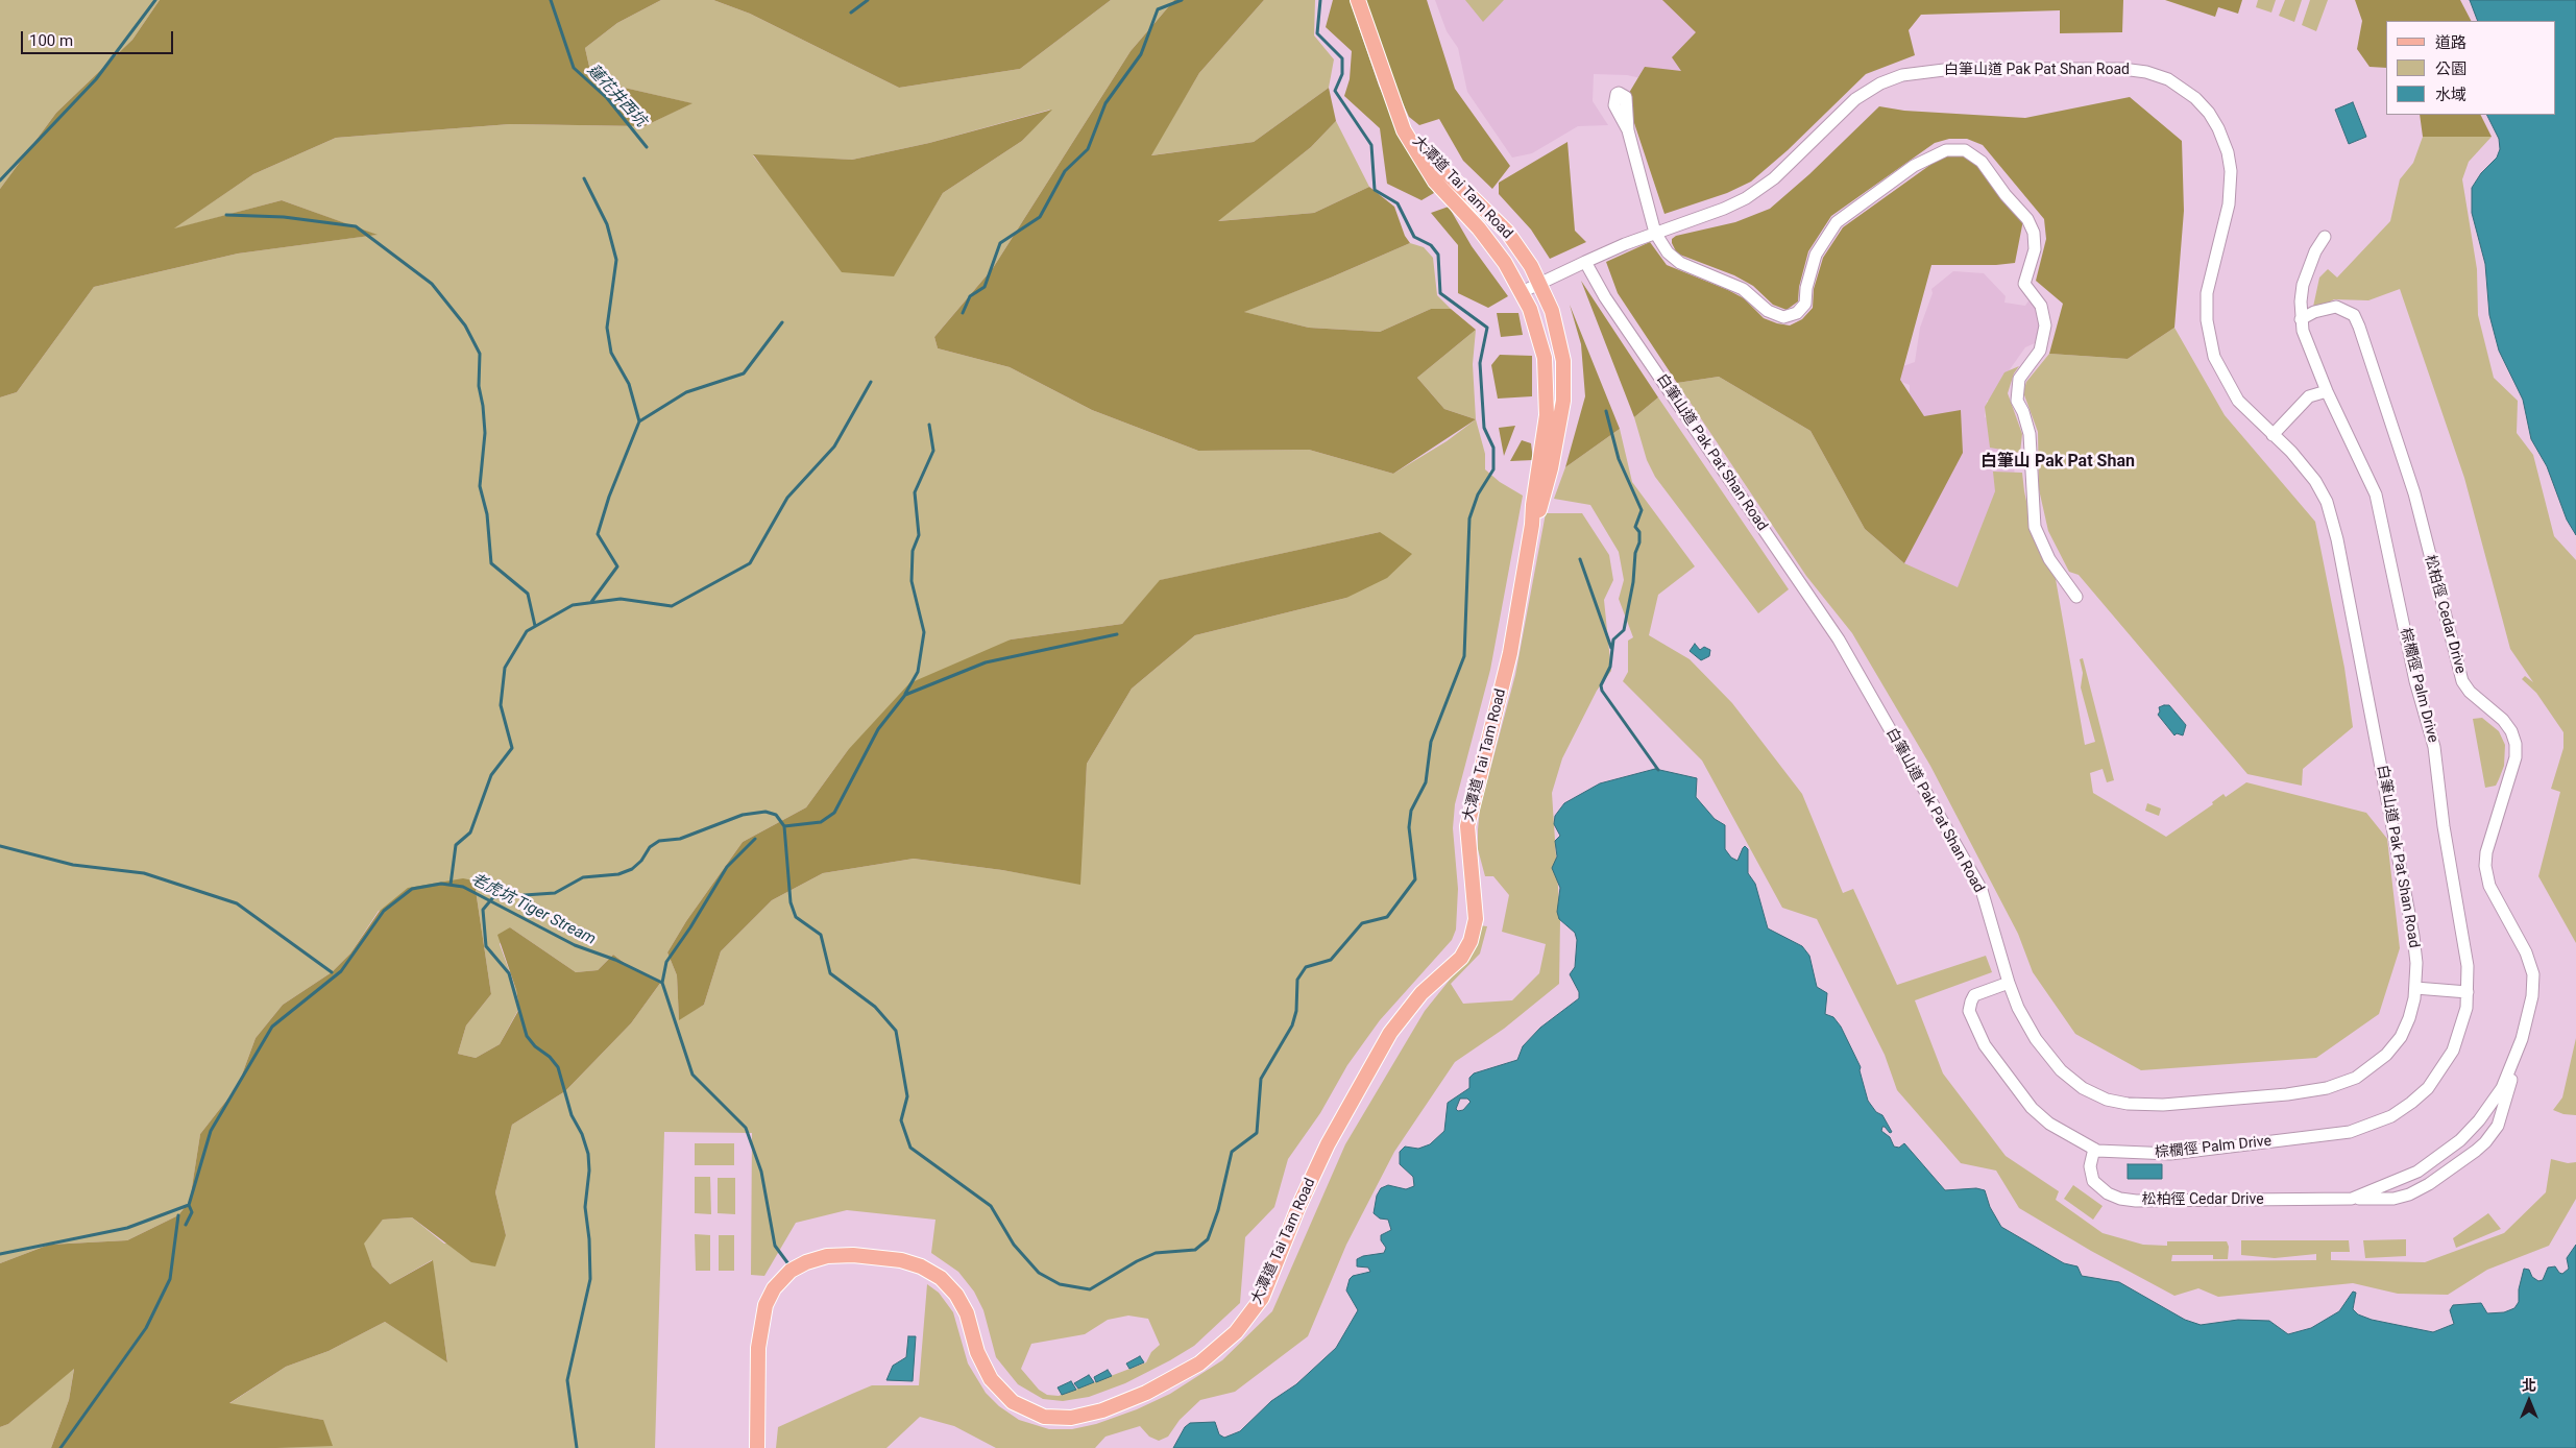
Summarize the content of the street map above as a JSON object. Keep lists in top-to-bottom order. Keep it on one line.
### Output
{"streets":{"main road":["大潭道 Tai Tam Road"],"street":["白筆山道 Pak Pat Shan Road","松柏徑 Cedar Drive","棕櫚徑 Palm Drive"]},"crossings":[["白筆山道 Pak Pat Shan Road","大潭道 Tai Tam Road"],["白筆山道 Pak Pat Shan Road","棕櫚徑 Palm Drive"],["松柏徑 Cedar Drive","棕櫚徑 Palm Drive"]],"districts":["白筆山 Pak Pat Shan"],"water":["蓮花井西坑","老虎坑 Tiger Stream"],"legend":["道路","公園","水域"],"scale_bar":"100 m","north":"top"}
